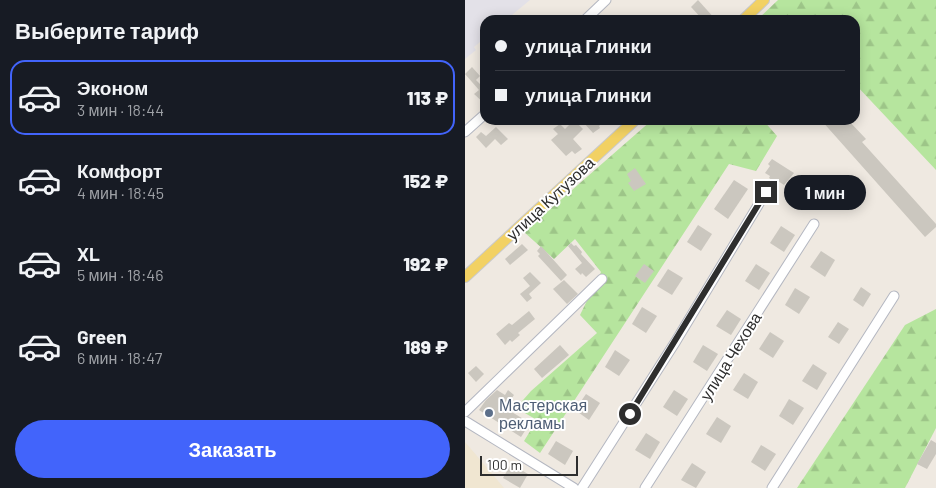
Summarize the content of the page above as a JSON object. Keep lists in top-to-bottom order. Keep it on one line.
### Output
{"streets":{"main road":["улица Кутузова"],"street":["улица Чехова"]},"places":["Мастерская рекламы"],"scale_bar":"100 m","page":{"heading":"Выберите тариф","banner":["улица Глинки","улица Глинки"],"list":[{"name":"Эконом","note":"3 мин · 18:44","value":"113 ₽"},{"name":"Комфорт","note":"4 мин · 18:45","value":"152 ₽"},{"name":"XL","note":"5 мин · 18:46","value":"192 ₽"},{"name":"Green","note":"6 мин · 18:47","value":"189 ₽"}],"bubble":"1 мин","buttons":"Заказать","scale":"100 m"}}
